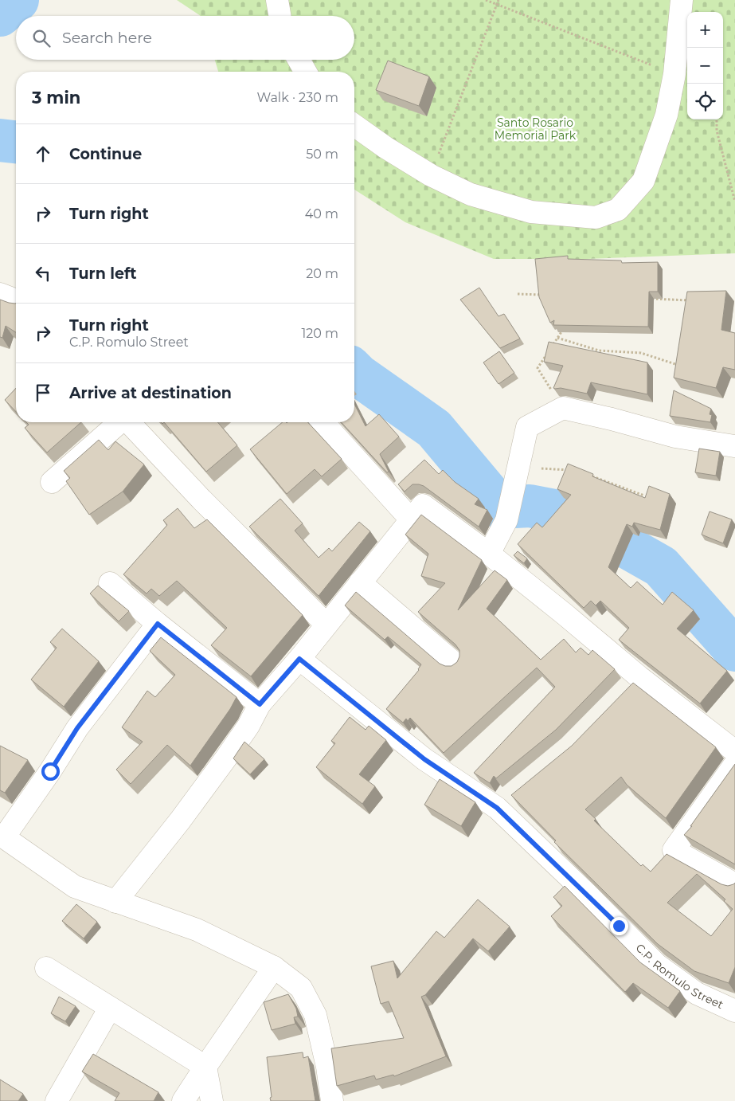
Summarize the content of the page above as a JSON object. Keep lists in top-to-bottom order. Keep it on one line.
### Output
{"streets":{"street":["C.P. Romulo Street"]},"parks":["Santo Rosario Memorial Park"],"page":{"map_buttons":["+","−"],"search":"Search here","heading":["3 min","Walk · 230 m"],"list":[["Continue","50 m"],["Turn right","40 m"],["Turn left","20 m"],["Turn right","C.P. Romulo Street","120 m"],"Arrive at destination"]}}
